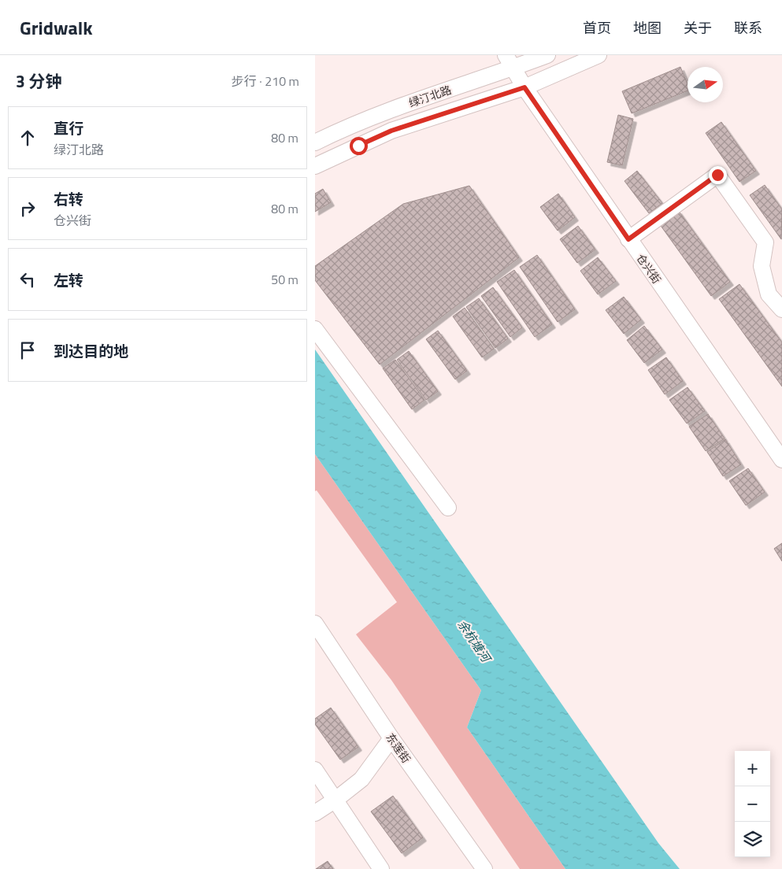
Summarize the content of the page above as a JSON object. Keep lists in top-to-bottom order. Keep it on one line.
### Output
{"streets":{"street":["绿汀北路","仓兴街","东莲街"]},"crossings":[["绿汀北路","仓兴街"]],"water":["余杭塘河"],"north":"right","page":{"header":"Gridwalk","nav":["首页","地图","关于","联系"],"heading":["3 分钟","步行 · 210 m"],"list":[["直行","绿汀北路","80 m"],["右转","仓兴街","80 m"],["左转","50 m"],"到达目的地"],"map_buttons":["+","−"]}}
